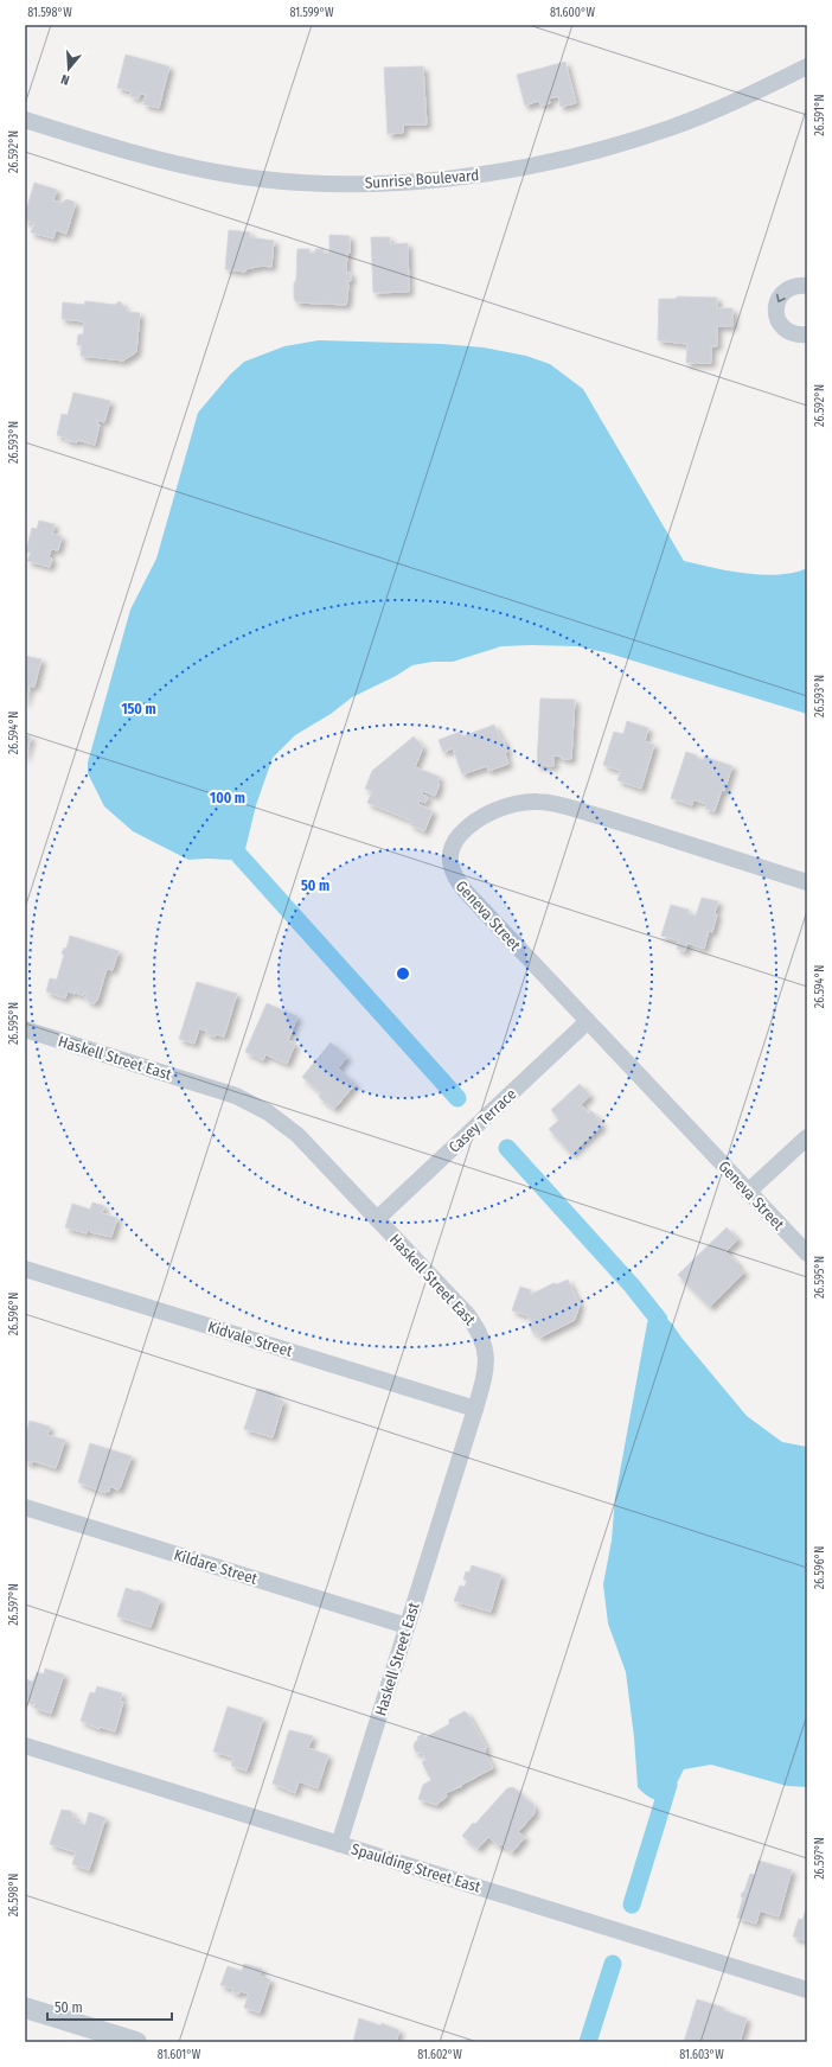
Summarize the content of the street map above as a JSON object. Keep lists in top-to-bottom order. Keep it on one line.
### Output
{"streets":{"street":["Sunrise Boulevard","Geneva Street","Haskell Street East","Casey Terrace","Kidvale Street","Kildare Street","Spaulding Street East"]},"crossings":[["Geneva Street","Casey Terrace"],["Haskell Street East","Casey Terrace"],["Haskell Street East","Kidvale Street"],["Haskell Street East","Kildare Street"],["Haskell Street East","Spaulding Street East"]],"scale_bar":"50 m","north":"bottom","coordinates":["81.598°W","81.599°W","81.600°W","26.591°N","26.592°N","26.593°N","26.594°N","26.595°N","26.596°N","26.597°N","26.598°N","81.601°W","81.602°W","81.603°W"],"rings":["150 m","100 m","50 m"]}
